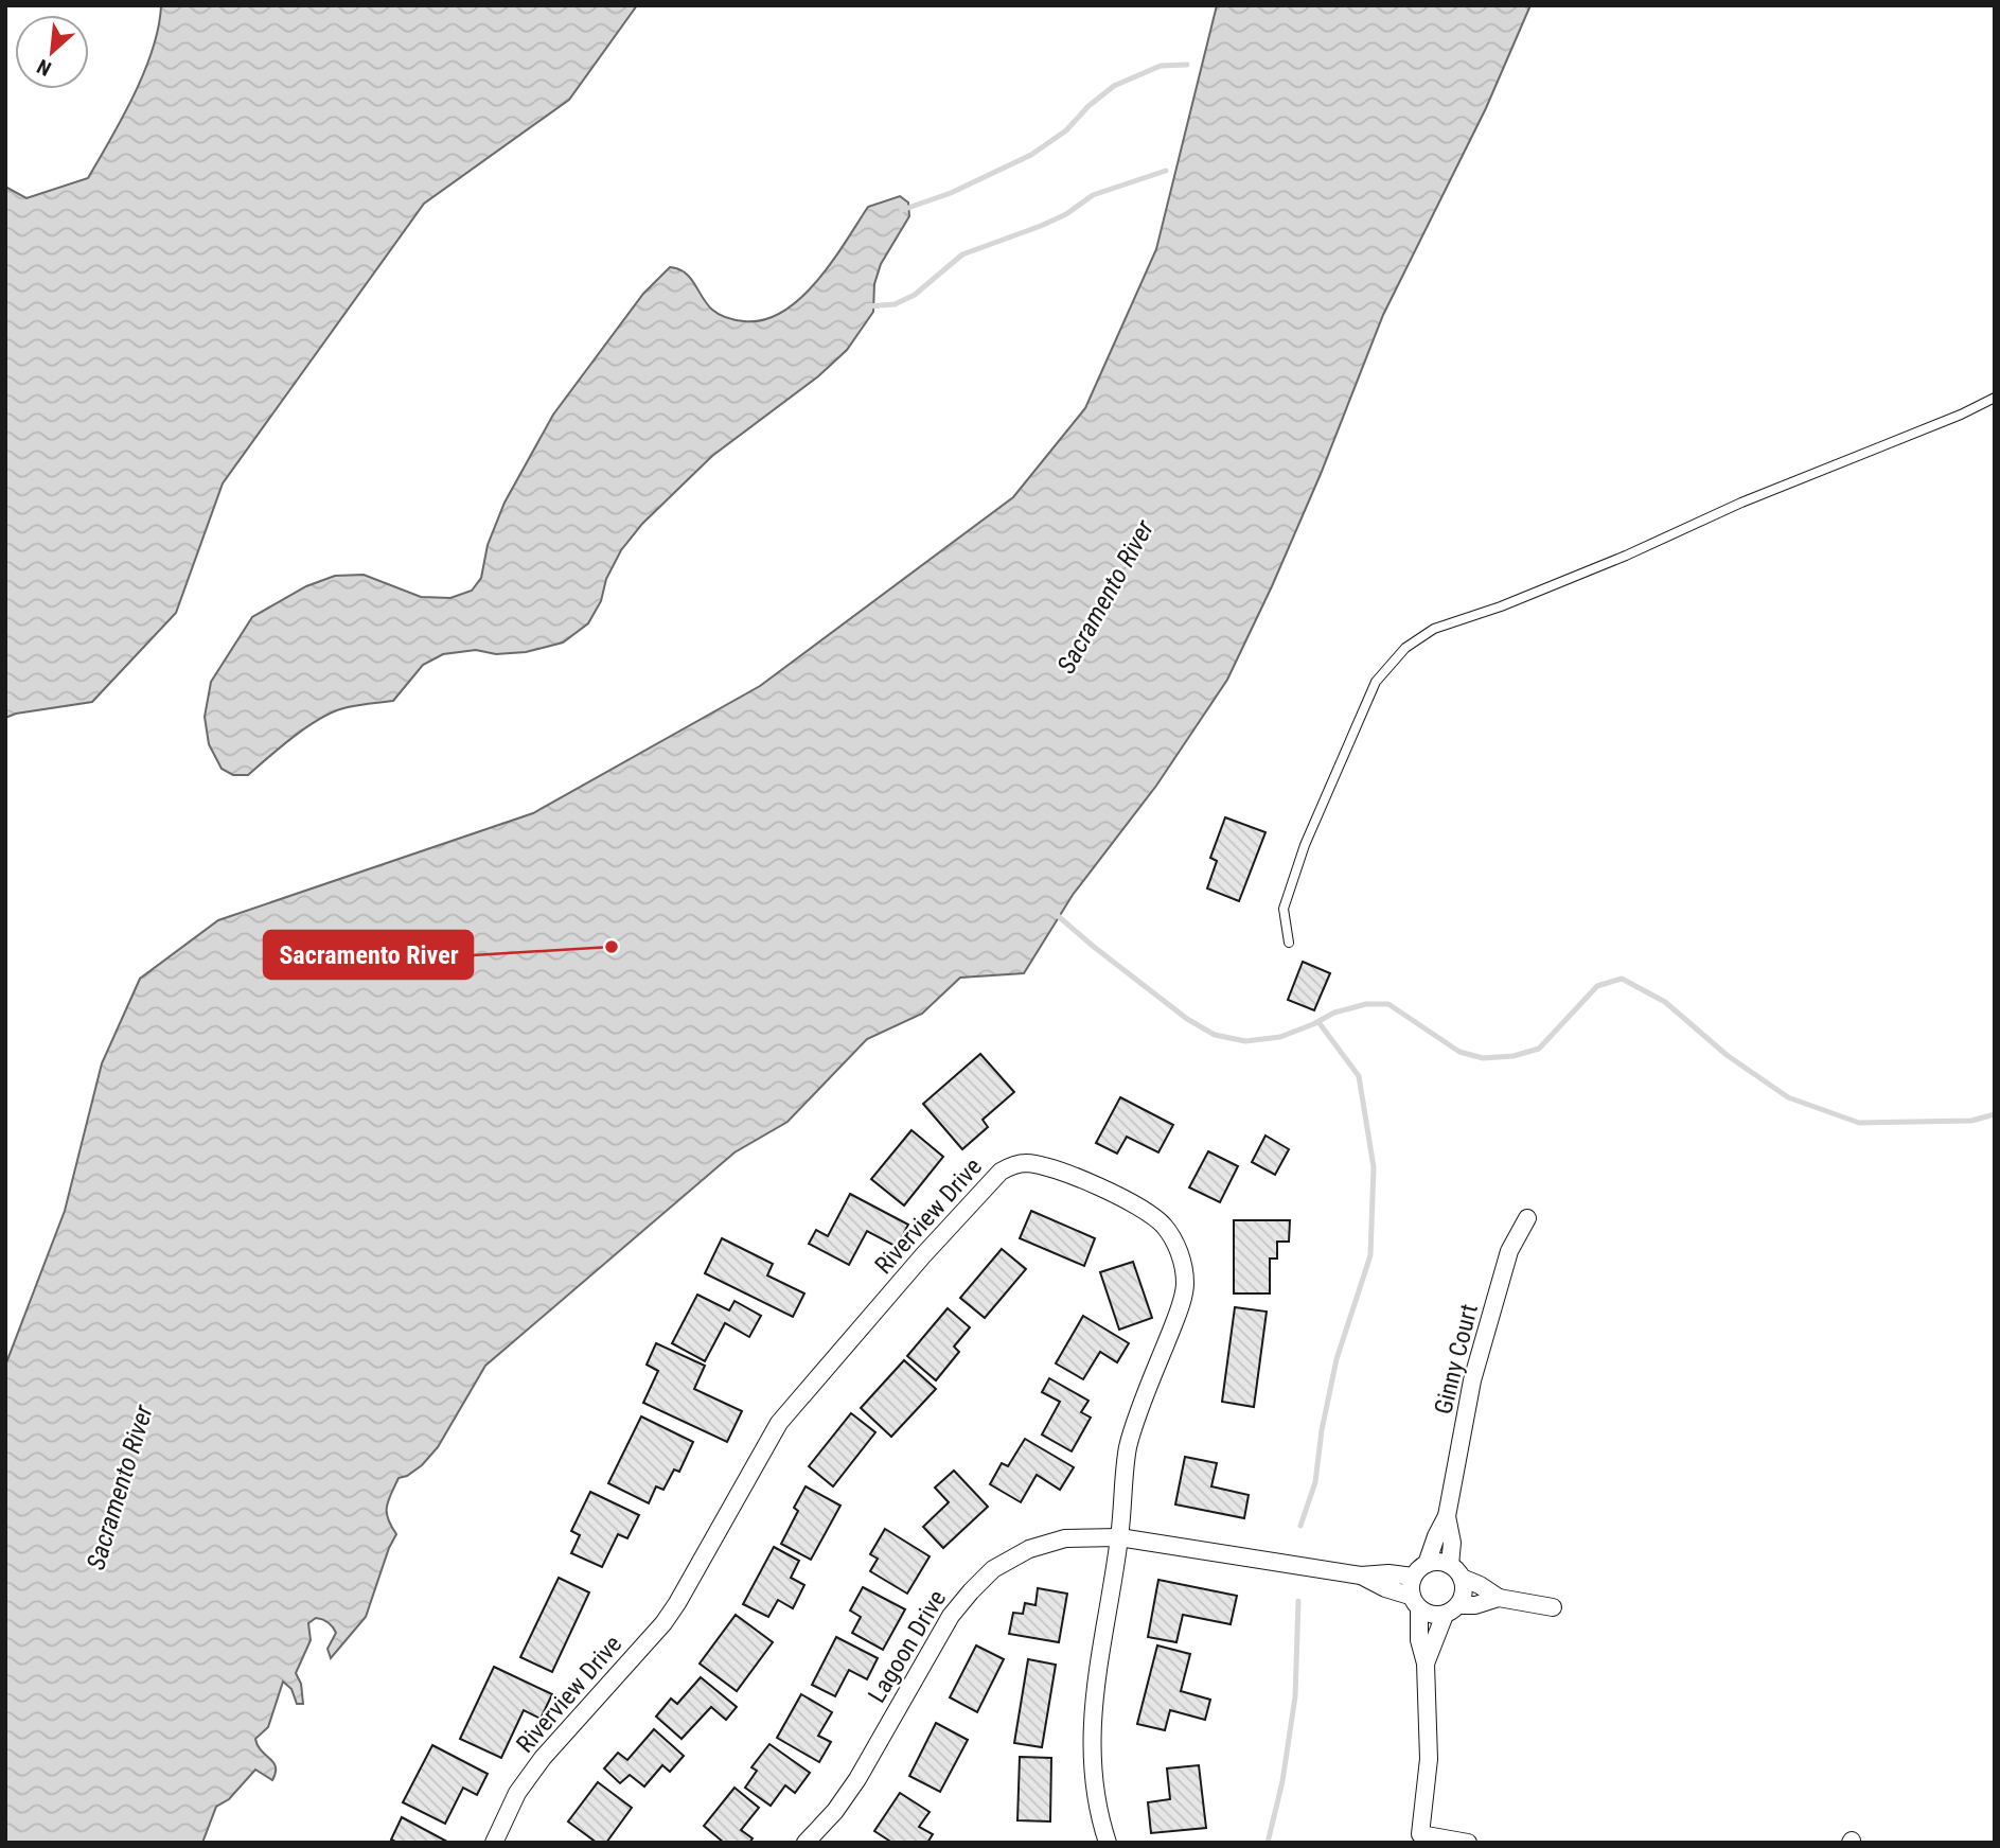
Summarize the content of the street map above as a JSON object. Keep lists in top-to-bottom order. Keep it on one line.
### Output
{"streets":{"street":["Riverview Drive","Ginny Court","Lagoon Drive"]},"crossings":[["Riverview Drive","Lagoon Drive"]],"water":["Sacramento River"],"places":["Sacramento River"],"north":"bottom left"}
